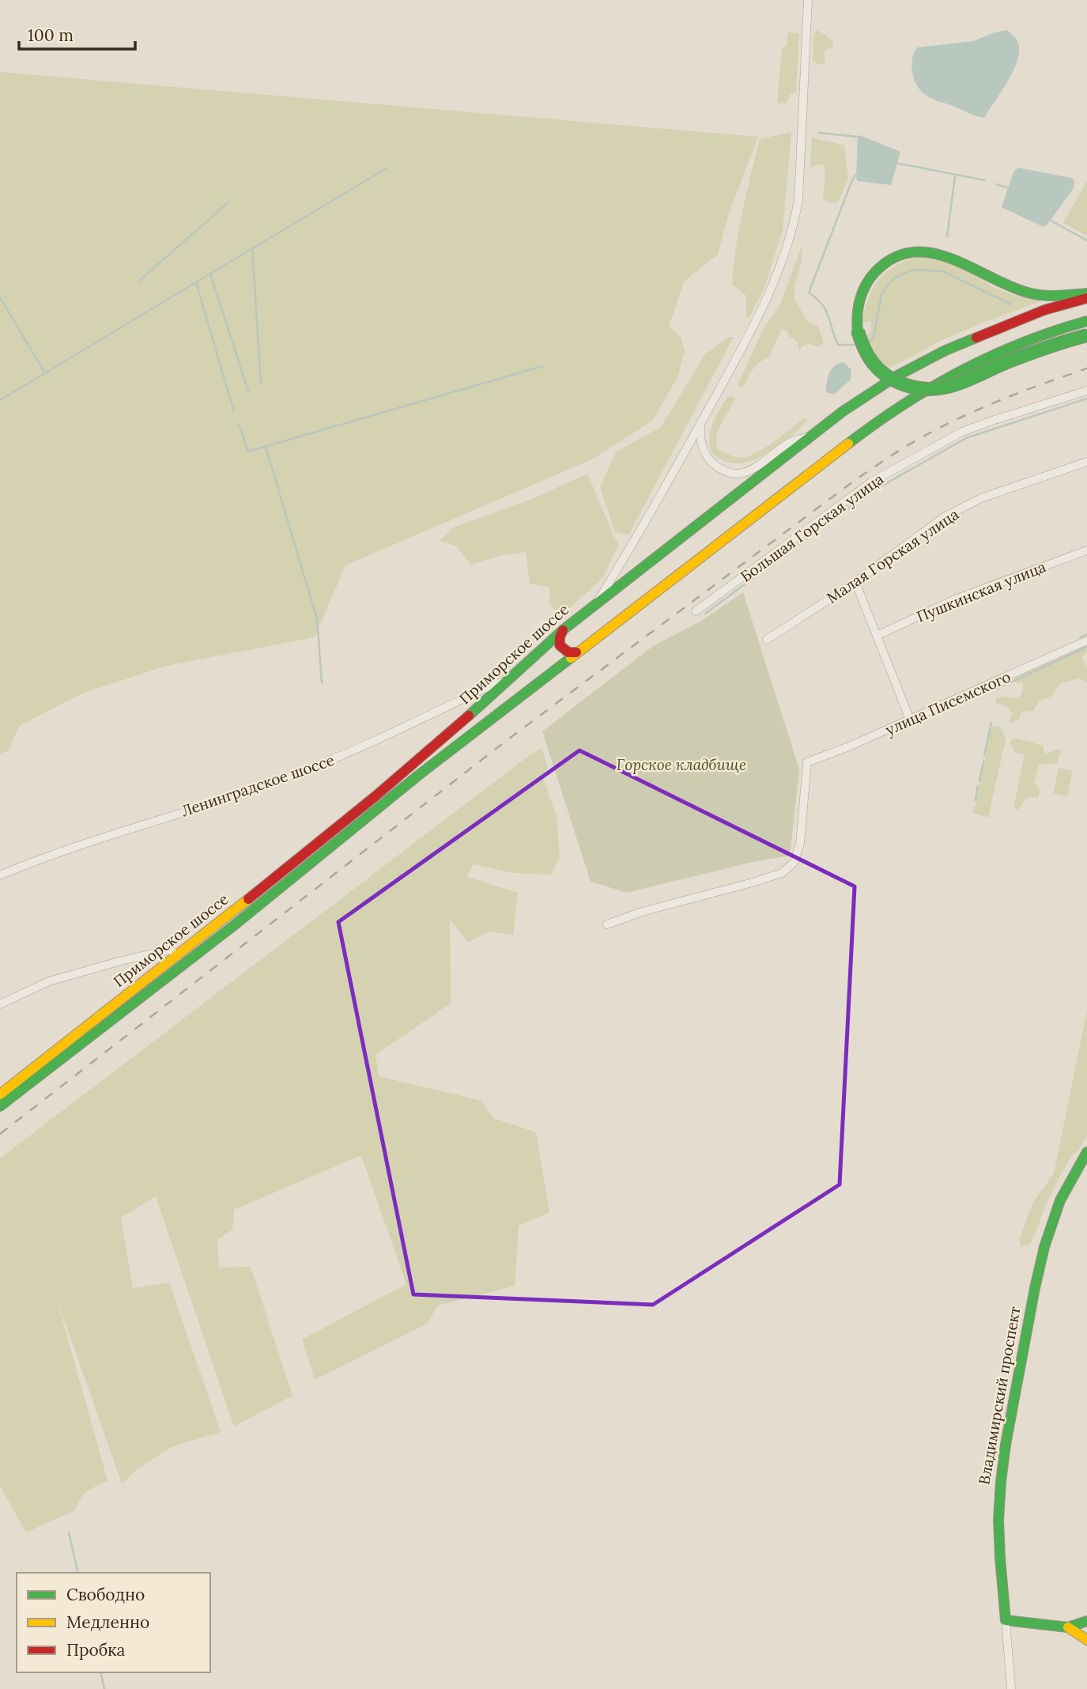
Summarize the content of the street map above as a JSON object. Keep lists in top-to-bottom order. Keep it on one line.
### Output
{"streets":{"main road":["Приморское шоссе","Владимирский проспект"],"street":["Большая Горская улица","Малая Горская улица","Пушкинская улица","улица Писемского","Ленинградское шоссе"]},"crossings":[["Приморское шоссе","Ленинградское шоссе"]],"parks":["Горское кладбище"],"legend":["Свободно","Медленно","Пробка"],"scale_bar":"100 m"}
